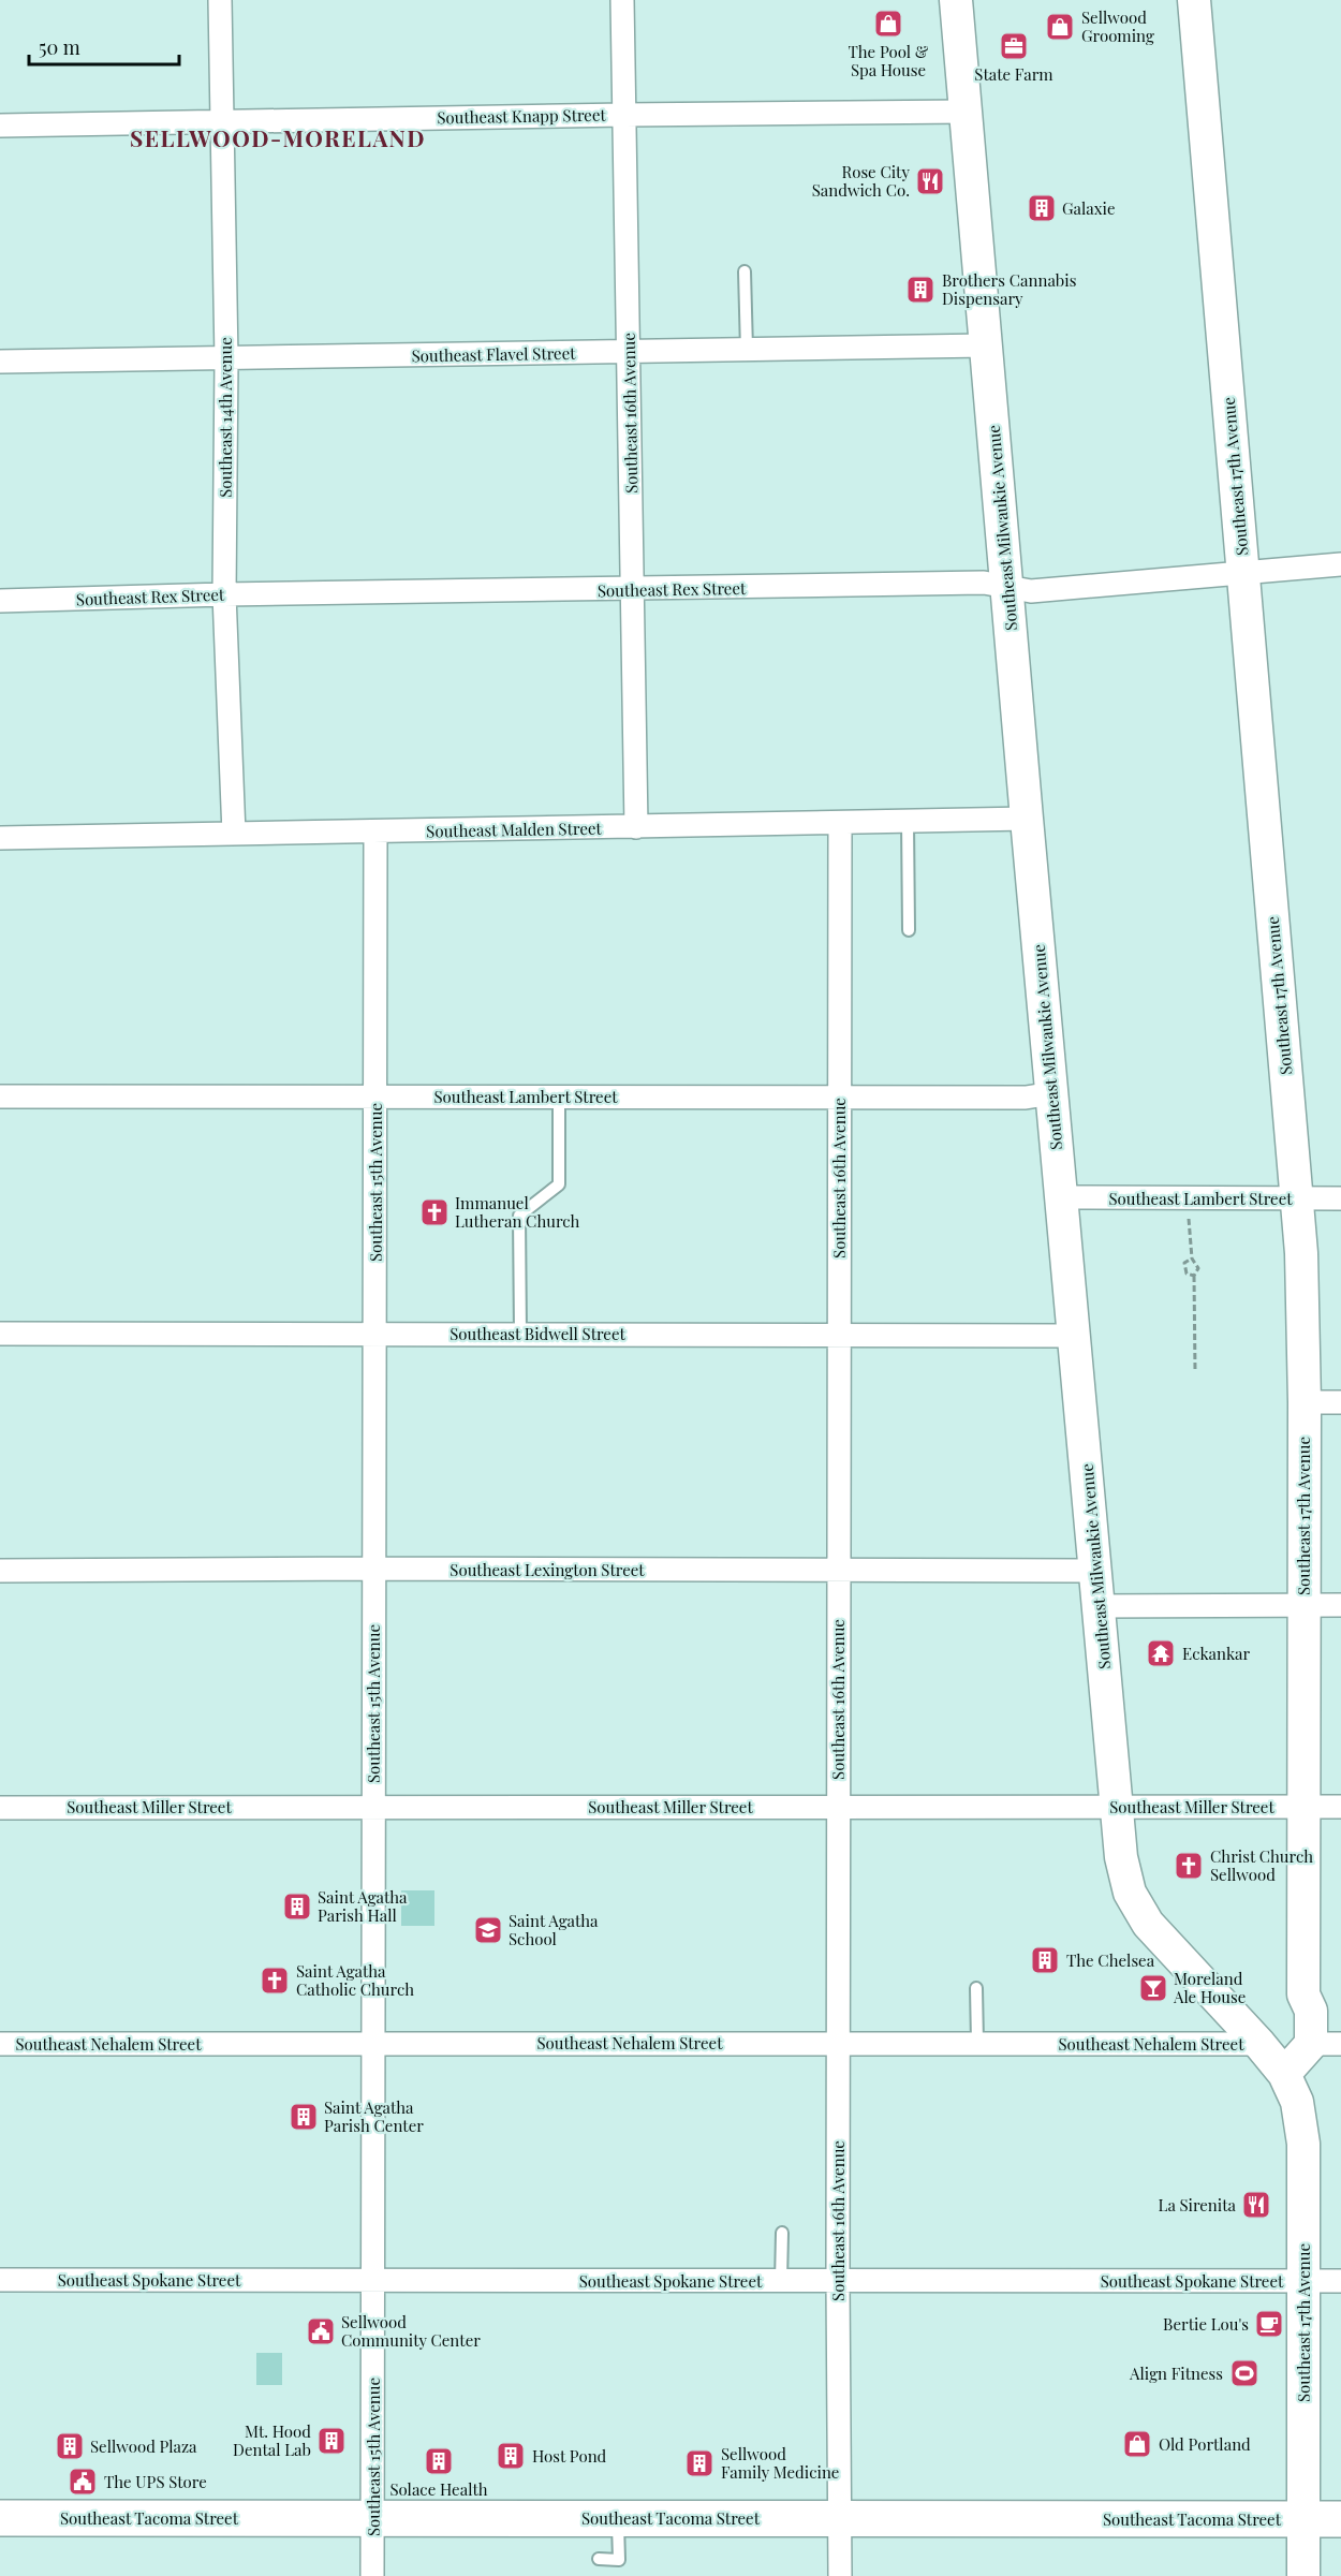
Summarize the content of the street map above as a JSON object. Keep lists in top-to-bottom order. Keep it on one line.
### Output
{"streets":{"main road":["Southeast 17th Avenue","Southeast Milwaukie Avenue","Southeast Tacoma Street"],"street":["Southeast Knapp Street","Southeast Flavel Street","Southeast 16th Avenue","Southeast 14th Avenue","Southeast Rex Street","Southeast Malden Street","Southeast Lambert Street","Southeast 15th Avenue","Southeast Bidwell Street","Southeast Lexington Street","Southeast Miller Street","Southeast Nehalem Street","Southeast Spokane Street"]},"crossings":[["Southeast Knapp Street","Southeast 16th Avenue"],["Southeast Knapp Street","Southeast 14th Avenue"],["Southeast Knapp Street","Southeast Milwaukie Avenue"],["Southeast Flavel Street","Southeast 16th Avenue"],["Southeast Flavel Street","Southeast 14th Avenue"],["Southeast Flavel Street","Southeast Milwaukie Avenue"],["Southeast 16th Avenue","Southeast Rex Street"],["Southeast 16th Avenue","Southeast Malden Street"],["Southeast 16th Avenue","Southeast Lambert Street"],["Southeast 16th Avenue","Southeast Bidwell Street"],["Southeast 16th Avenue","Southeast Lexington Street"],["Southeast 16th Avenue","Southeast Miller Street"],["Southeast 16th Avenue","Southeast Nehalem Street"],["Southeast 16th Avenue","Southeast Spokane Street"],["Southeast 16th Avenue","Southeast Tacoma Street"],["Southeast 14th Avenue","Southeast Rex Street"],["Southeast 14th Avenue","Southeast Malden Street"],["Southeast 17th Avenue","Southeast Milwaukie Avenue"],["Southeast 17th Avenue","Southeast Rex Street"],["Southeast 17th Avenue","Southeast Lambert Street"],["Southeast 17th Avenue","Southeast Miller Street"],["Southeast 17th Avenue","Southeast Nehalem Street"],["Southeast 17th Avenue","Southeast Spokane Street"],["Southeast 17th Avenue","Southeast Tacoma Street"],["Southeast Milwaukie Avenue","Southeast Rex Street"],["Southeast Milwaukie Avenue","Southeast Malden Street"],["Southeast Milwaukie Avenue","Southeast Lambert Street"],["Southeast Milwaukie Avenue","Southeast Bidwell Street"],["Southeast Milwaukie Avenue","Southeast Lexington Street"],["Southeast Milwaukie Avenue","Southeast Miller Street"],["Southeast Milwaukie Avenue","Southeast Nehalem Street"],["Southeast Malden Street","Southeast 15th Avenue"],["Southeast Lambert Street","Southeast 15th Avenue"],["Southeast 15th Avenue","Southeast Bidwell Street"],["Southeast 15th Avenue","Southeast Lexington Street"],["Southeast 15th Avenue","Southeast Miller Street"],["Southeast 15th Avenue","Southeast Nehalem Street"],["Southeast 15th Avenue","Southeast Spokane Street"],["Southeast 15th Avenue","Southeast Tacoma Street"]],"districts":["SELLWOOD-MORELAND"],"places":{"shop":["The Pool & Spa House","Sellwood Grooming","Old Portland"],"office":["State Farm"],"restaurant":["Rose City Sandwich Co.","La Sirenita"],"building":["Galaxie","Brothers Cannabis Dispensary","Saint Agatha Parish Hall","The Chelsea","Saint Agatha Parish Center","Mt. Hood Dental Lab","Sellwood Plaza","Host Pond","Solace Health","Sellwood Family Medicine"],"church":["Immanuel Lutheran Church","Christ Church Sellwood","Saint Agatha Catholic Church"],"temple":["Eckankar"],"school or university":["Saint Agatha School"],"bar":["Moreland Ale House"],"cafe":["Bertie Lou's"],"public building":["Sellwood Community Center","The UPS Store"],"sports":["Align Fitness"]},"scale_bar":"50 m"}
